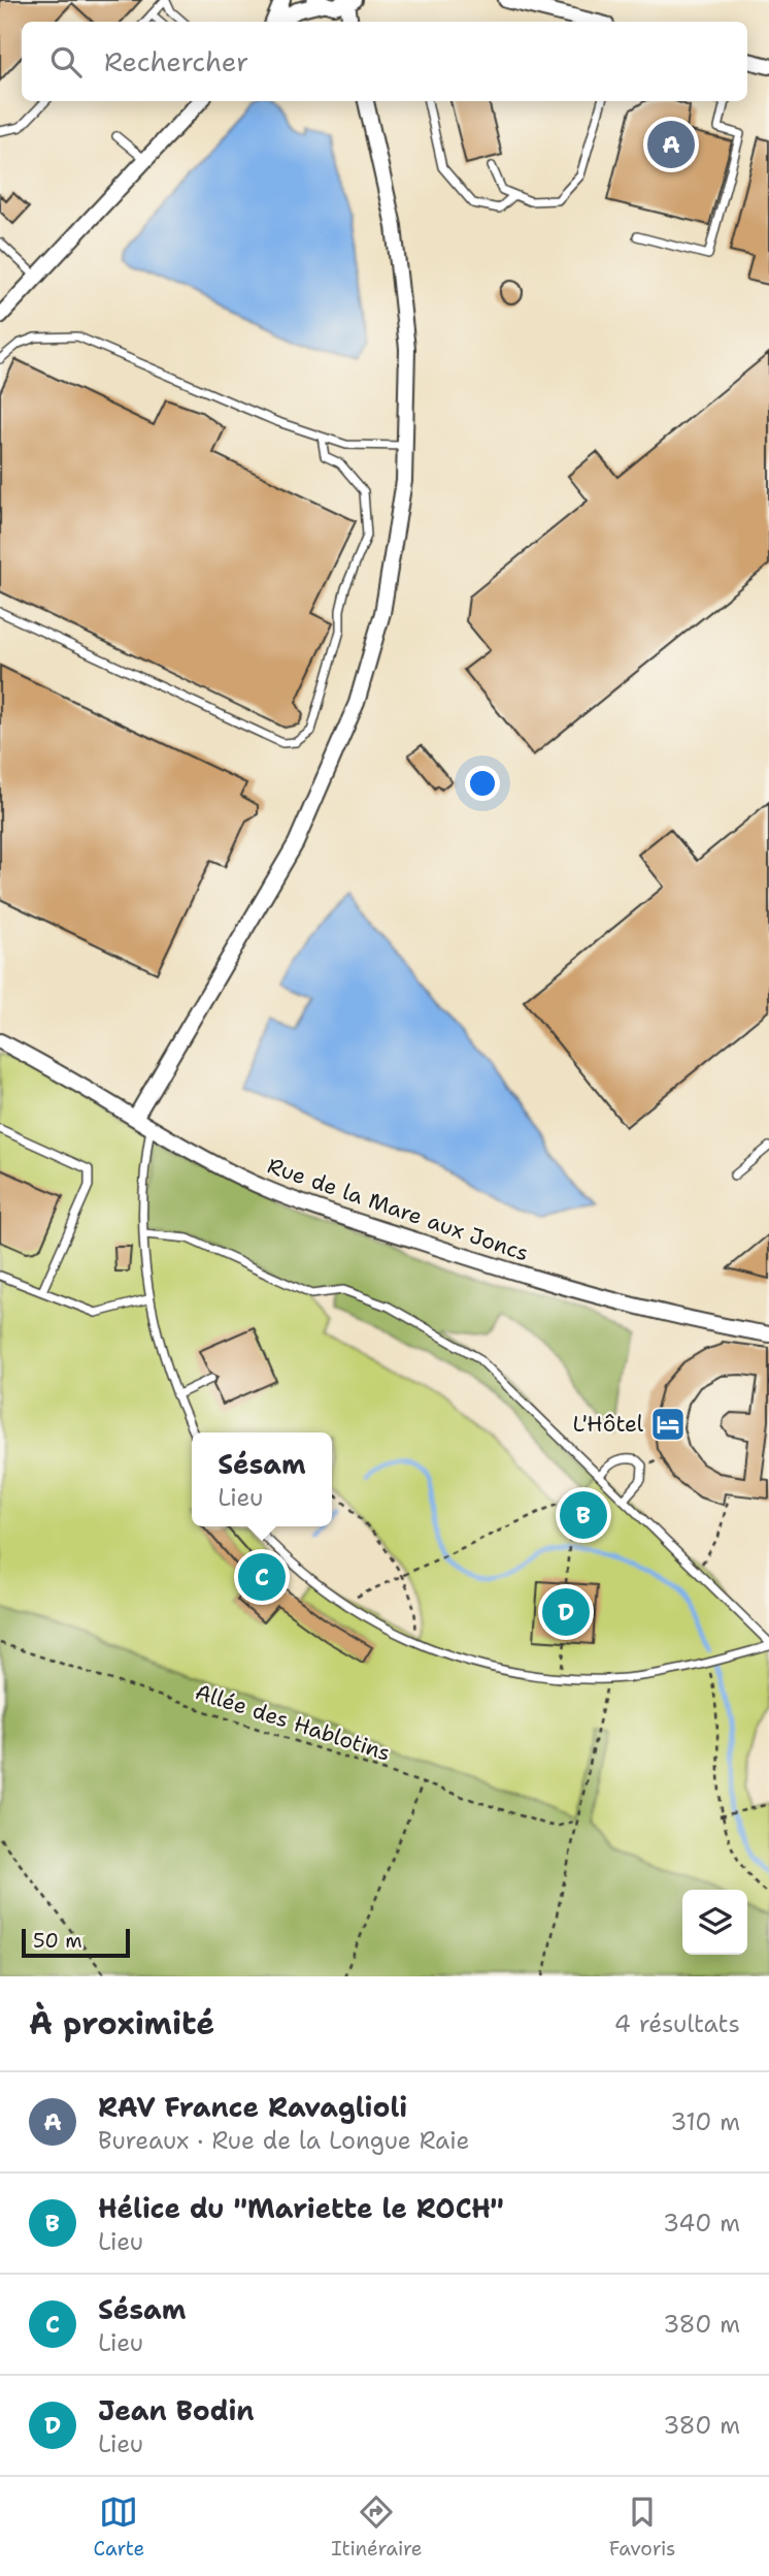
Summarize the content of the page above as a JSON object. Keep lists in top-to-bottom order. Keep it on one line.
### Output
{"streets":{"street":["Rue de la Mare aux Joncs"],"path":["Allée des Hablotins"]},"places":{"hotel":["L'Hôtel"]},"scale_bar":"50 m","page":{"search":"Rechercher","pins":["A","B","C","D"],"popup":["Sésam","Lieu"],"scale":"50 m","heading":["À proximité","4 résultats"],"list":[{"mark":"A","name":"RAV France Ravaglioli","note":"Bureaux · Rue de la Longue Raie","value":"310 m"},{"mark":"B","name":"Hélice du \"Mariette le ROCH\"","note":"Lieu","value":"340 m"},{"mark":"C","name":"Sésam","note":"Lieu","value":"380 m"},{"mark":"D","name":"Jean Bodin","note":"Lieu","value":"380 m"}],"nav":["Carte","Itinéraire","Favoris"]}}
